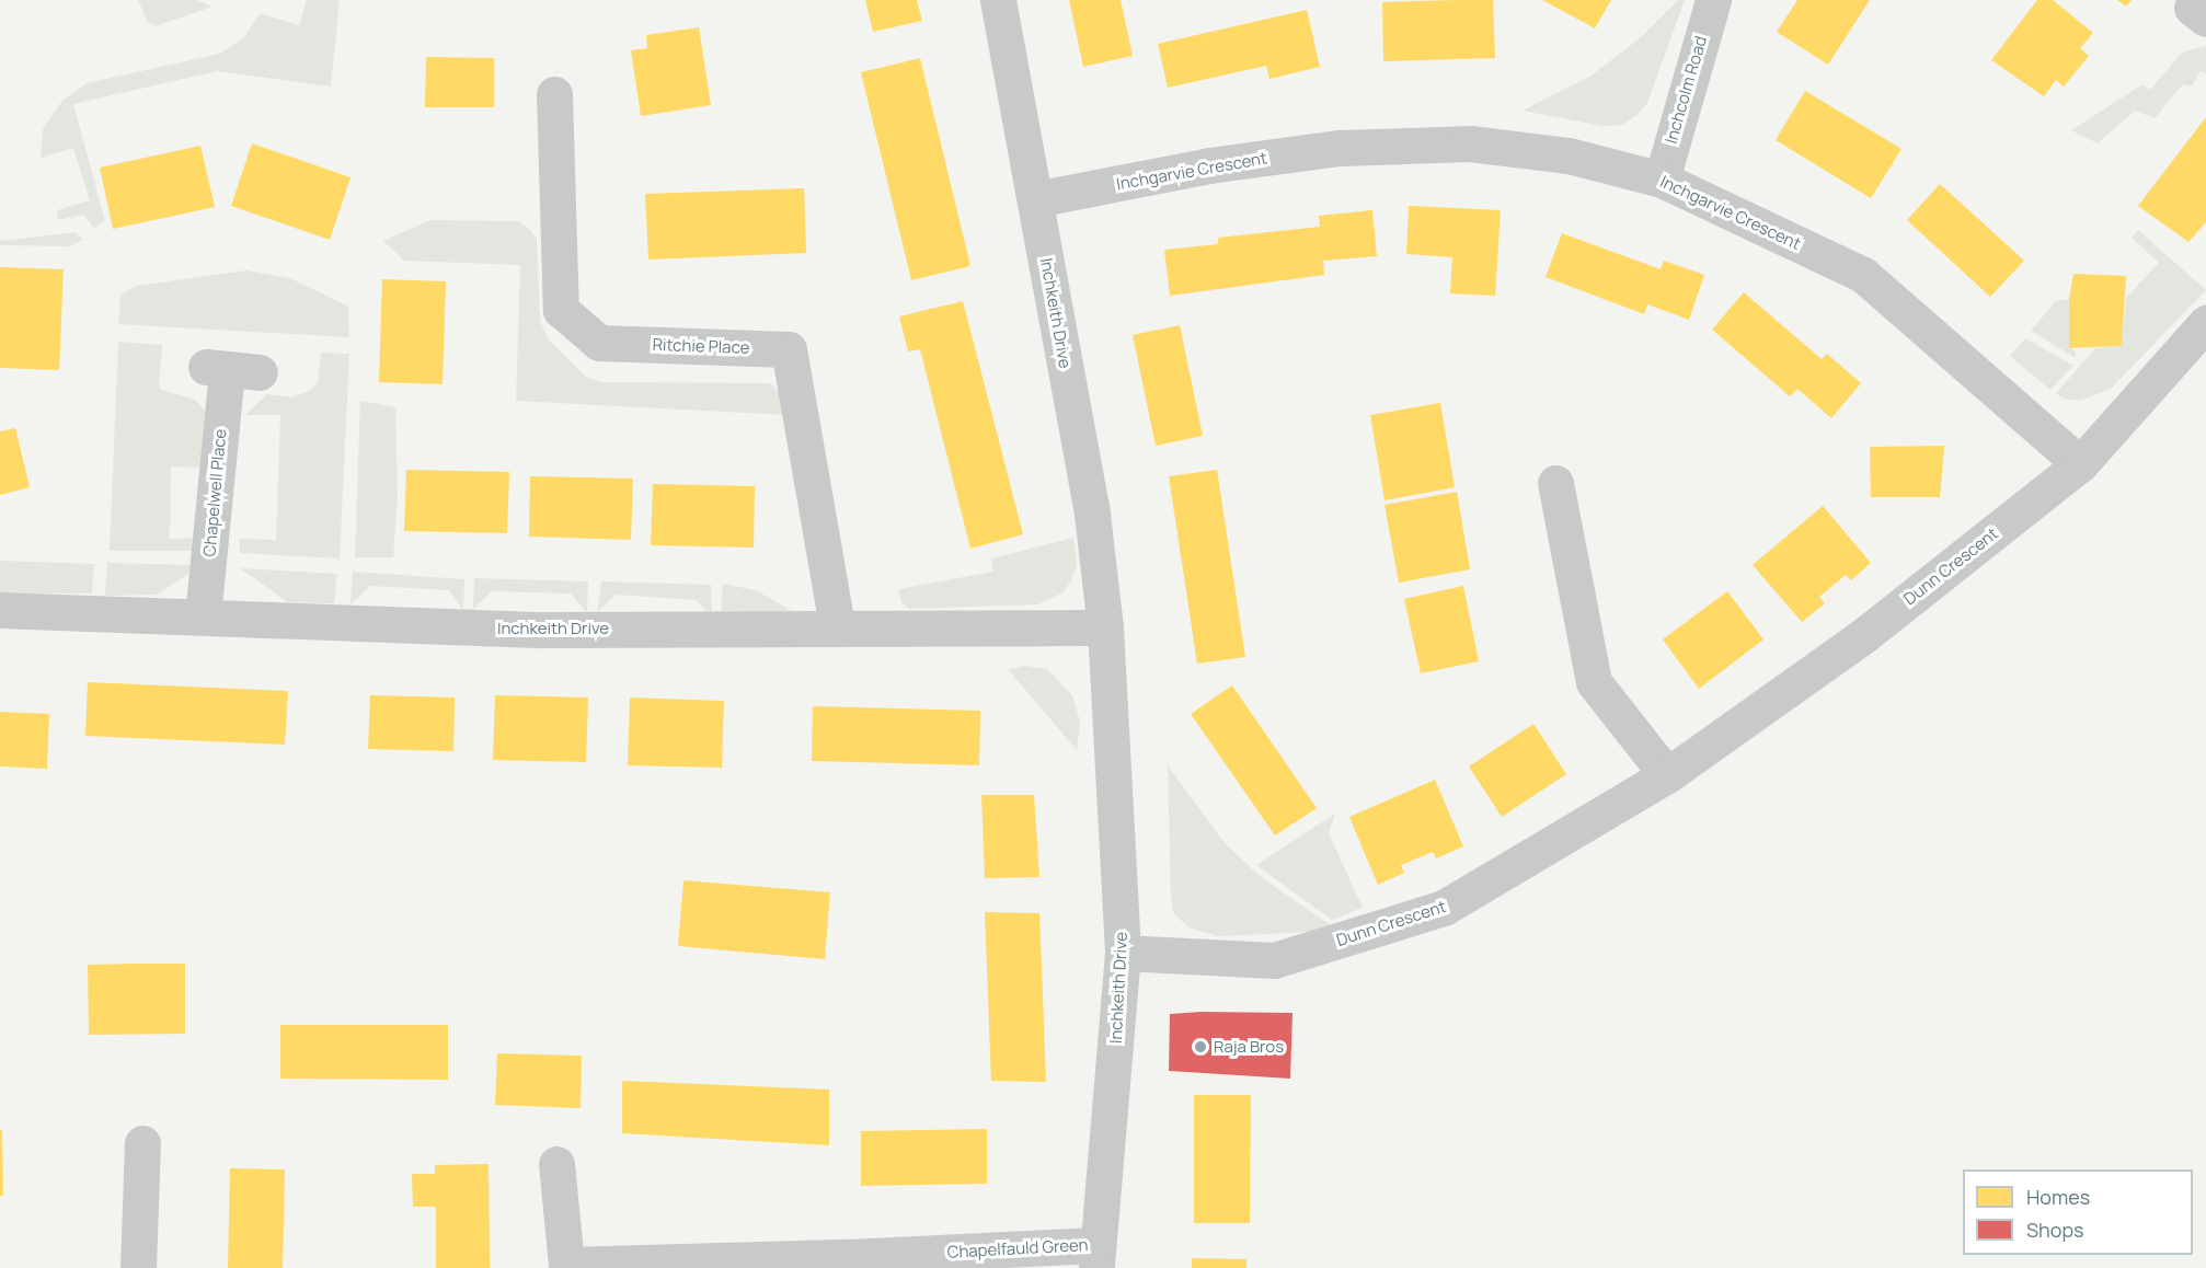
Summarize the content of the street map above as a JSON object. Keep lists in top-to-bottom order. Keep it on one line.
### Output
{"streets":{"street":["Inchcolm Road","Inchgarvie Crescent","Inchkeith Drive","Ritchie Place","Chapelwell Place","Dunn Crescent","Chapelfauld Green"]},"crossings":[["Inchcolm Road","Inchgarvie Crescent"],["Inchgarvie Crescent","Inchkeith Drive"],["Inchgarvie Crescent","Dunn Crescent"],["Inchkeith Drive","Ritchie Place"],["Inchkeith Drive","Chapelwell Place"],["Inchkeith Drive","Dunn Crescent"],["Inchkeith Drive","Chapelfauld Green"]],"places":["Raja Bros"],"legend":["Homes","Shops"]}
